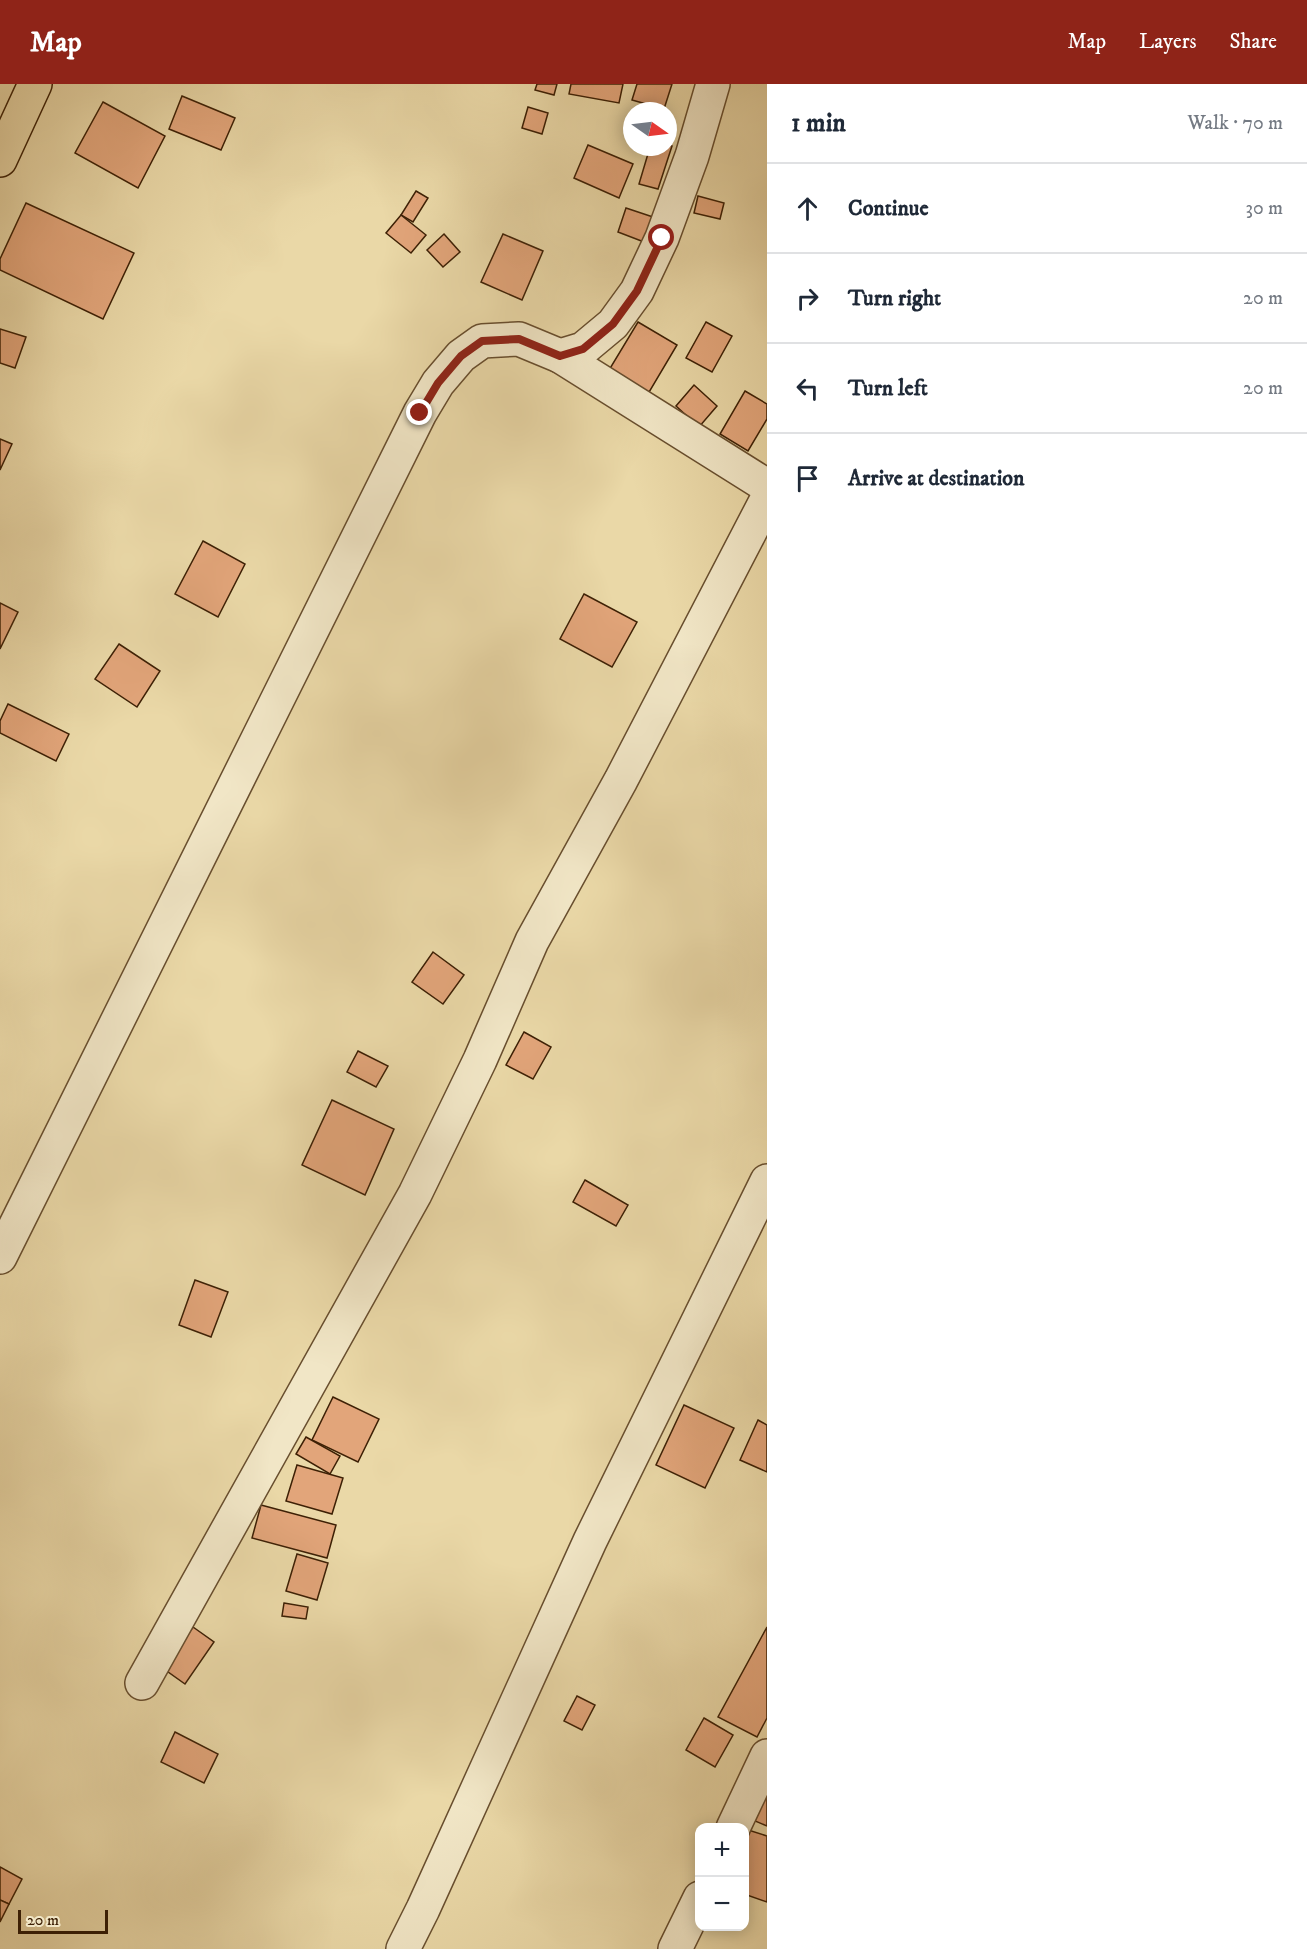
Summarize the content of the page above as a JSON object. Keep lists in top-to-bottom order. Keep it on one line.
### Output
{"scale_bar":"20 m","north":"right","page":{"header":"Map","nav":["Map","Layers","Share"],"heading":["1 min","Walk · 70 m"],"list":[["Continue","30 m"],["Turn right","20 m"],["Turn left","20 m"],"Arrive at destination"],"map_buttons":["+","−"],"scale":"20 m"}}
